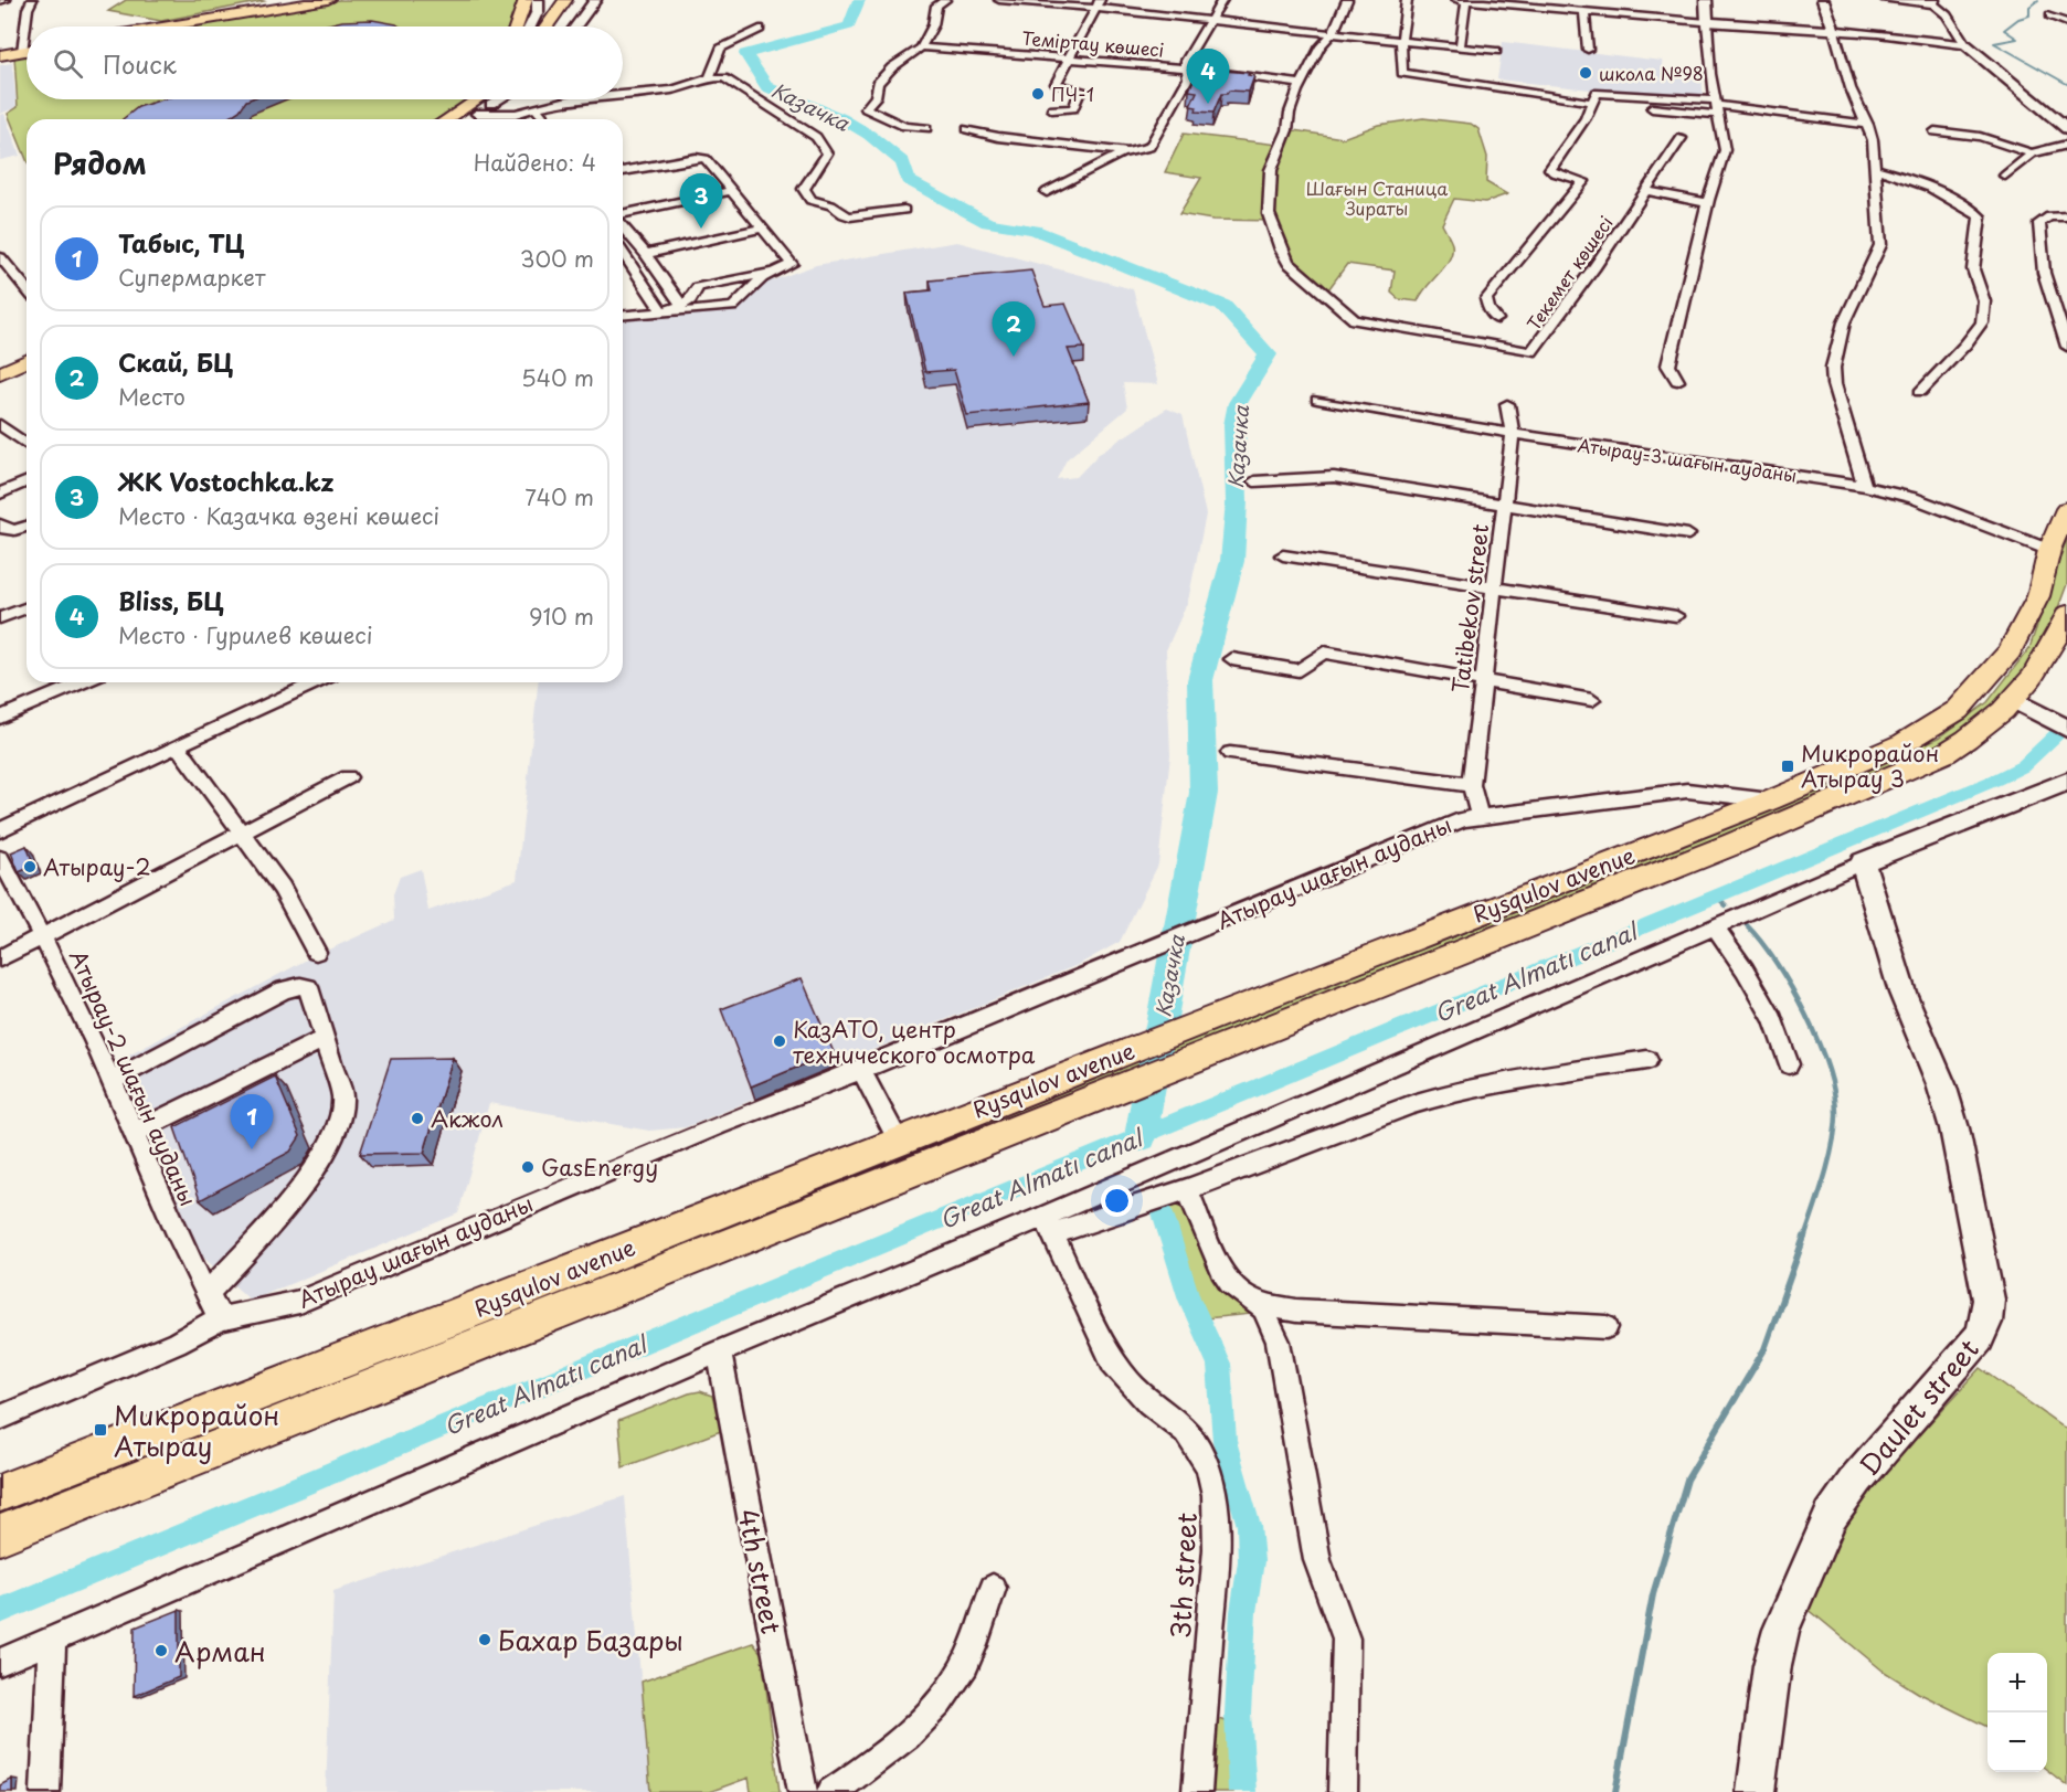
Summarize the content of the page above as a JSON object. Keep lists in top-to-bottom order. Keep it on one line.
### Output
{"streets":{"main road":["Rysqulov avenue"],"street":["Теміртау көшесі","Текемет көшесі","Атырау-3 шағын ауданы","Tatibekov street","Атырау шағын ауданы","Атырау-2 шағын ауданы","Daulet street","4th street","3th street"]},"crossings":[["Теміртау көшесі","Текемет көшесі"],["Атырау-3 шағын ауданы","Tatibekov street"],["Атырау-3 шағын ауданы","Rysqulov avenue"],["Tatibekov street","Атырау шағын ауданы"],["Атырау шағын ауданы","Rysqulov avenue"],["Атырау шағын ауданы","Атырау-2 шағын ауданы"]],"water":["Казачка","Great Almatı canal"],"parks":["Шағын Станица Зираты"],"places":{"other":["школа №98","ПЧ-1","Атырау-2","КазАТО, центр технического осмотра","Акжол","GasEnergy","Бахар Базары","Арман"],"transit":["Микрорайон Атырау 3","Микрорайон Атырау"]},"page":{"search":"Поиск","pins":["4","3","2","1"],"heading":["Рядом","Найдено: 4"],"list":[{"mark":"1","name":"Табыс, ТЦ","note":"Супермаркет","value":"300 m"},{"mark":"2","name":"Скай, БЦ","note":"Место","value":"540 m"},{"mark":"3","name":"ЖК Vostochka.kz","note":"Место · Казачка өзені көшесі","value":"740 m"},{"mark":"4","name":"Bliss, БЦ","note":"Место · Гурилев көшесі","value":"910 m"}],"map_buttons":["+","−"]}}
